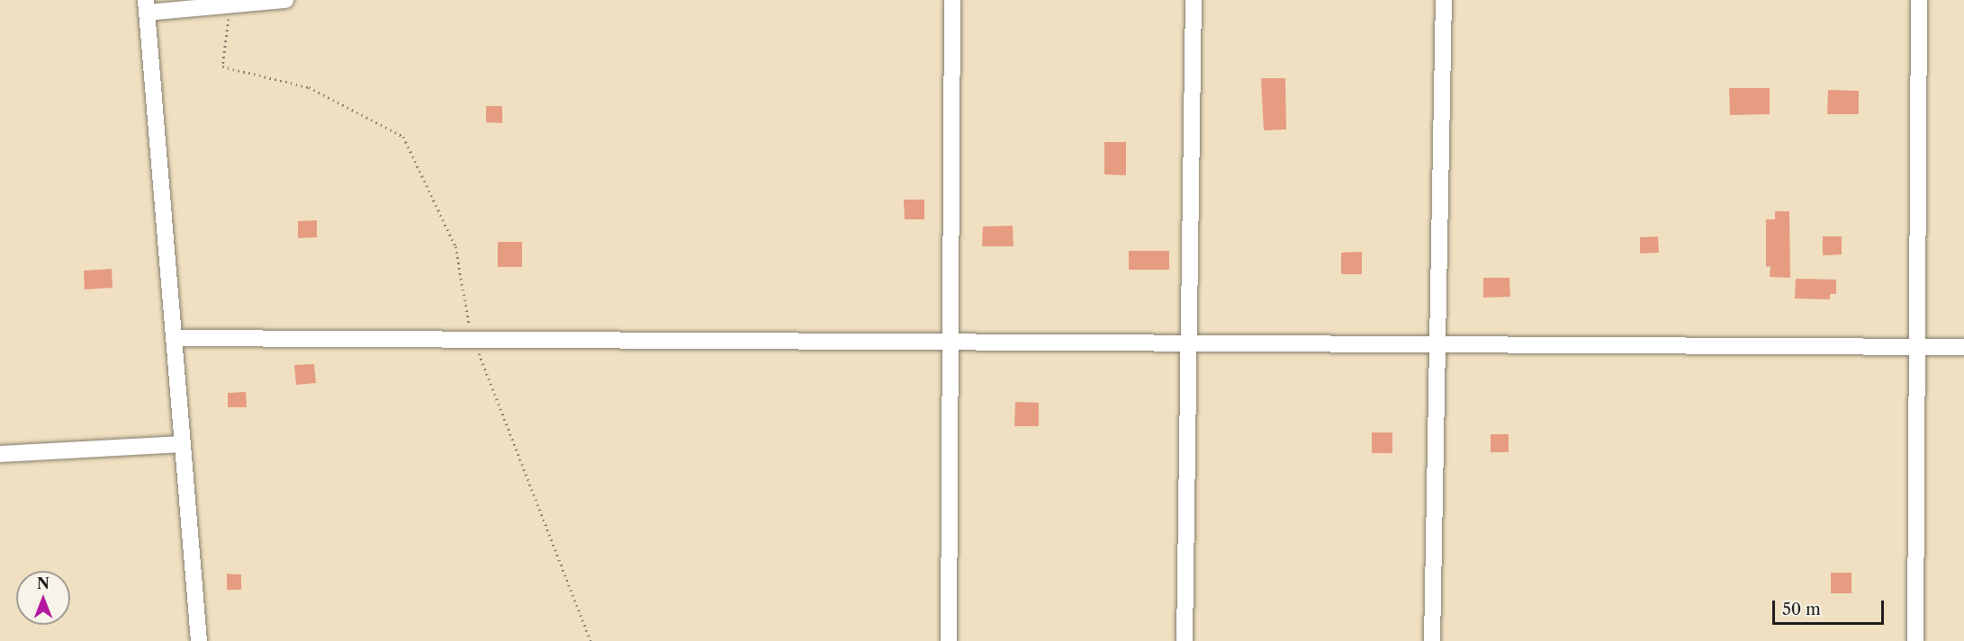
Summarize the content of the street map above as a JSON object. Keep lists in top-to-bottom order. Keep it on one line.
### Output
{"scale_bar":"50 m","north":"top"}
